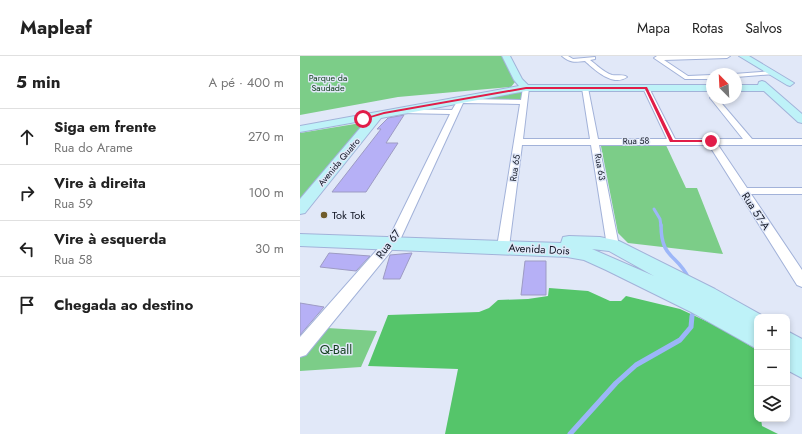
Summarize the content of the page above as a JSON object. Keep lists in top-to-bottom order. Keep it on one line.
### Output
{"streets":{"street":["Rua 58","Avenida Quatro","Rua 63","Rua 65","Rua 57-A","Rua 67","Avenida Dois"]},"crossings":[["Rua 58","Rua 63"],["Rua 58","Rua 65"],["Rua 58","Rua 57-A"],["Rua 63","Avenida Dois"],["Rua 65","Avenida Dois"],["Rua 67","Avenida Dois"]],"parks":["Parque da Saudade","Q-Ball"],"places":["Tok Tok"],"north":"top left","page":{"header":"Mapleaf","nav":["Mapa","Rotas","Salvos"],"heading":["5 min","A pé · 400 m"],"list":[["Siga em frente","Rua do Arame","270 m"],["Vire à direita","Rua 59","100 m"],["Vire à esquerda","Rua 58","30 m"],"Chegada ao destino"],"map_buttons":["+","−"]}}
